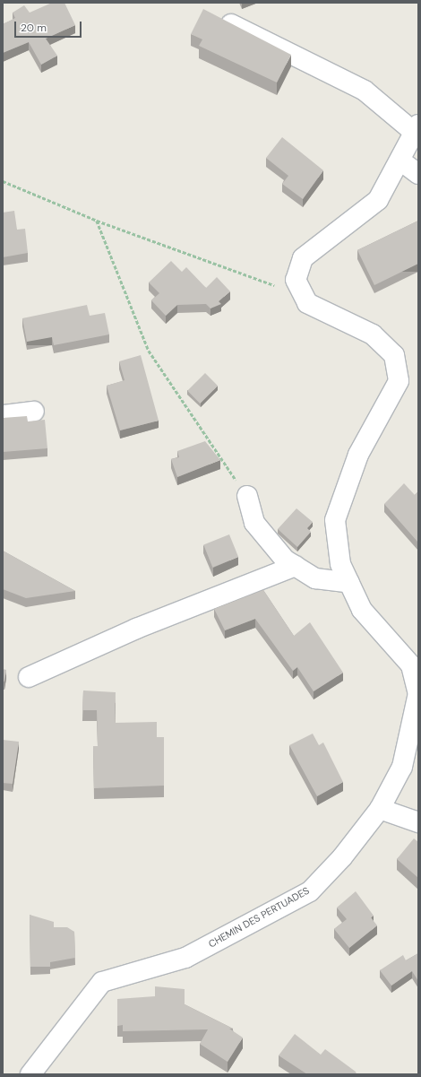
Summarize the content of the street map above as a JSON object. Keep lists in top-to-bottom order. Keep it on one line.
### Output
{"streets":{"street":["CHEMIN DES PERTUADES"]},"scale_bar":"20 m"}
